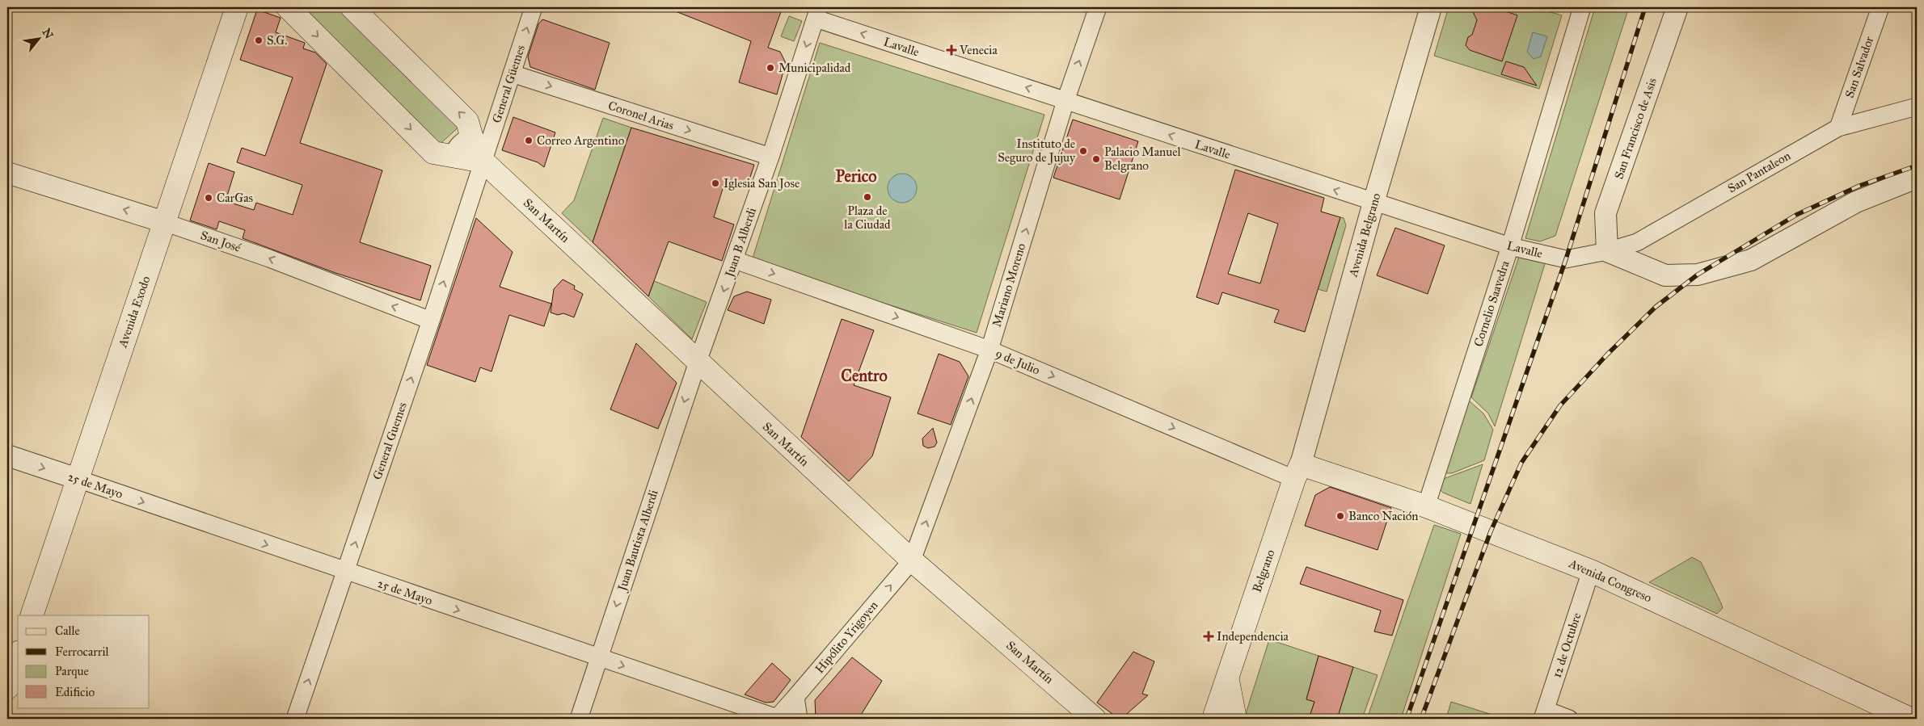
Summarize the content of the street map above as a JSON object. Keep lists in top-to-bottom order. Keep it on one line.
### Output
{"streets":{"main road":["San Martín","Avenida Exodo","Belgrano","Avenida Congreso"],"street":["Lavalle","San Salvador","General Güemes","Coronel Arias","San Francisco de Asis","San Pantaleon","Avenida Belgrano","San José","Juan B Alberdi","Mariano Moreno","Cornelio Saavedra","9 de Julio","General Guemes","25 de Mayo","Juan Bautista Alberdi","Hipólito Yrigoyen","12 de Octubre"]},"crossings":[["Lavalle","San Pantaleon"],["Lavalle","Avenida Belgrano"],["Lavalle","Juan B Alberdi"],["Lavalle","Mariano Moreno"],["Lavalle","Cornelio Saavedra"],["San Salvador","San Pantaleon"],["General Güemes","Coronel Arias"],["General Güemes","San Martín"],["General Güemes","General Guemes"],["Coronel Arias","Juan B Alberdi"],["San Francisco de Asis","San Pantaleon"],["San Martín","Juan B Alberdi"],["San Martín","Mariano Moreno"],["San Martín","General Guemes"],["San Martín","Juan Bautista Alberdi"],["San Martín","Hipólito Yrigoyen"],["Avenida Belgrano","9 de Julio"],["Avenida Belgrano","Belgrano"],["Avenida Belgrano","Avenida Congreso"],["San José","Avenida Exodo"],["San José","General Guemes"],["Juan B Alberdi","9 de Julio"],["Juan B Alberdi","Juan Bautista Alberdi"],["Mariano Moreno","9 de Julio"],["Mariano Moreno","Hipólito Yrigoyen"],["Cornelio Saavedra","Avenida Congreso"],["Avenida Exodo","25 de Mayo"],["9 de Julio","Belgrano"],["9 de Julio","Avenida Congreso"],["General Guemes","25 de Mayo"],["25 de Mayo","Juan Bautista Alberdi"],["25 de Mayo","Hipólito Yrigoyen"],["Belgrano","Avenida Congreso"],["Avenida Congreso","12 de Octubre"]],"one_way":["Lavalle","General Güemes","Coronel Arias","San José","Juan B Alberdi","Mariano Moreno","9 de Julio","General Guemes","25 de Mayo","Juan Bautista Alberdi","Hipólito Yrigoyen"],"districts":["Perico","Centro"],"places":{"other":["S.G.","Municipalidad","Correo Argentino","Instituto de Seguro de Jujuy","Palacio Manuel Belgrano","Iglesia San Jose","Plaza de la Ciudad","CarGas","Banco Nación"],"health":["Venecia","Independencia"]},"legend":["Calle","Ferrocarril","Parque","Edificio"],"north":"top right"}
